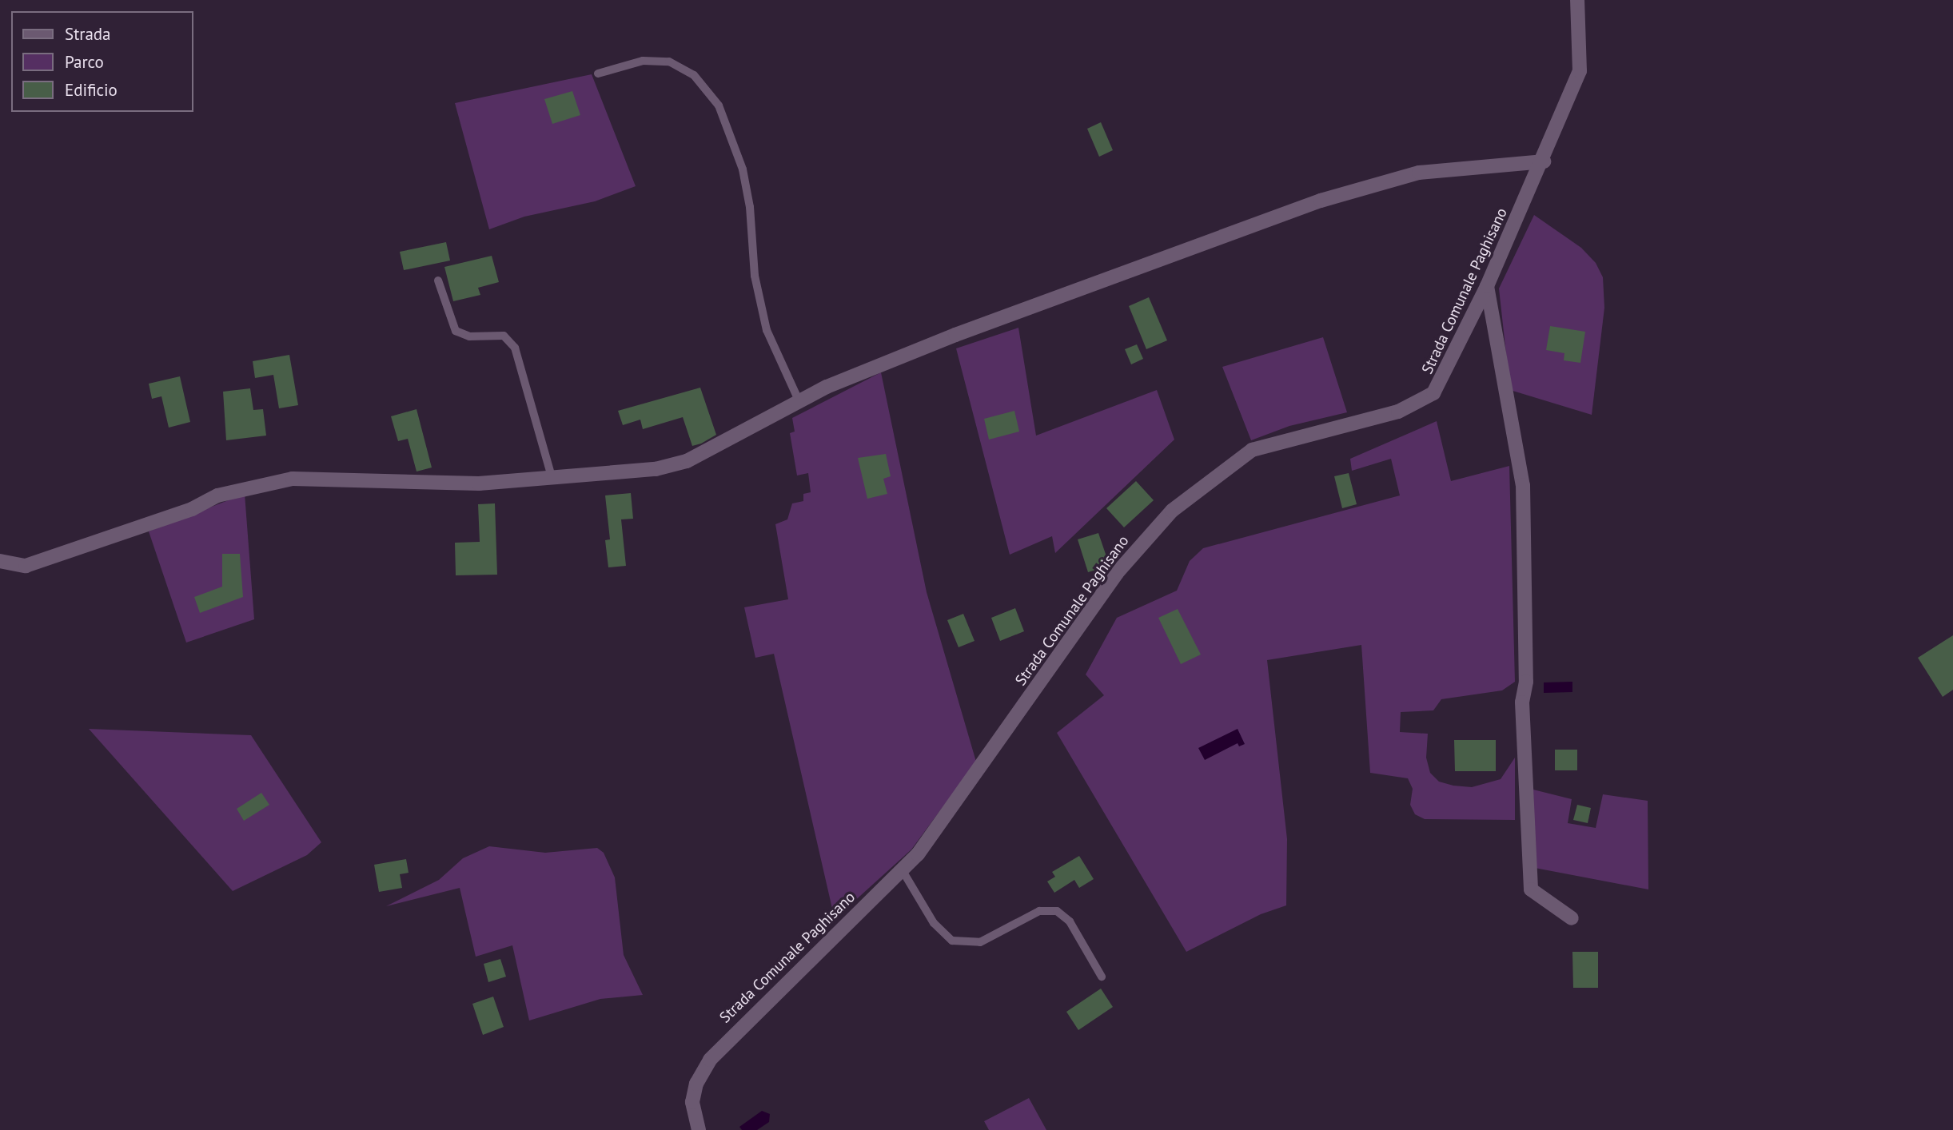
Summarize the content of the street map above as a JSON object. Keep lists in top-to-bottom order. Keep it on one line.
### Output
{"streets":{"street":["Strada Comunale Paghisano"]},"legend":["Strada","Parco","Edificio"]}
